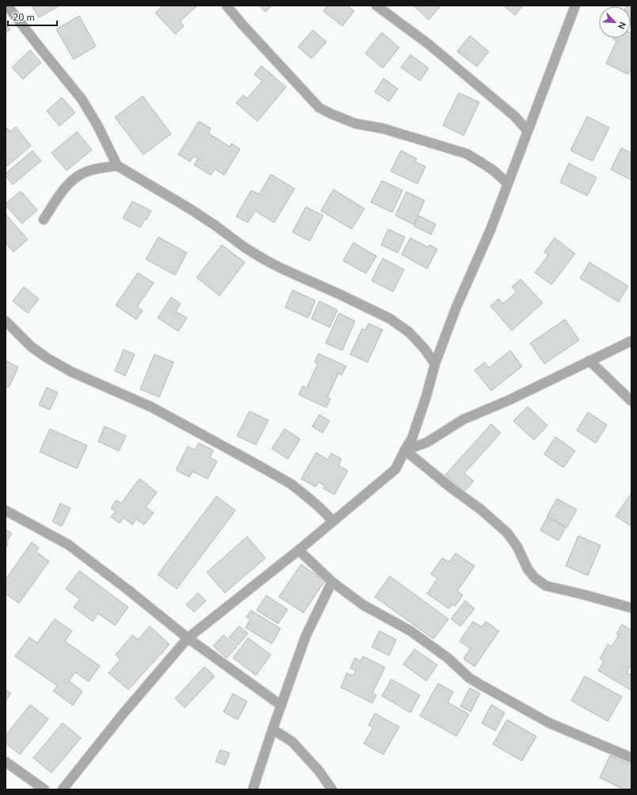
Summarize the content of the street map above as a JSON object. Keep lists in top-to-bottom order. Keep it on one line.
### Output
{"scale_bar":"20 m","north":"bottom right"}
